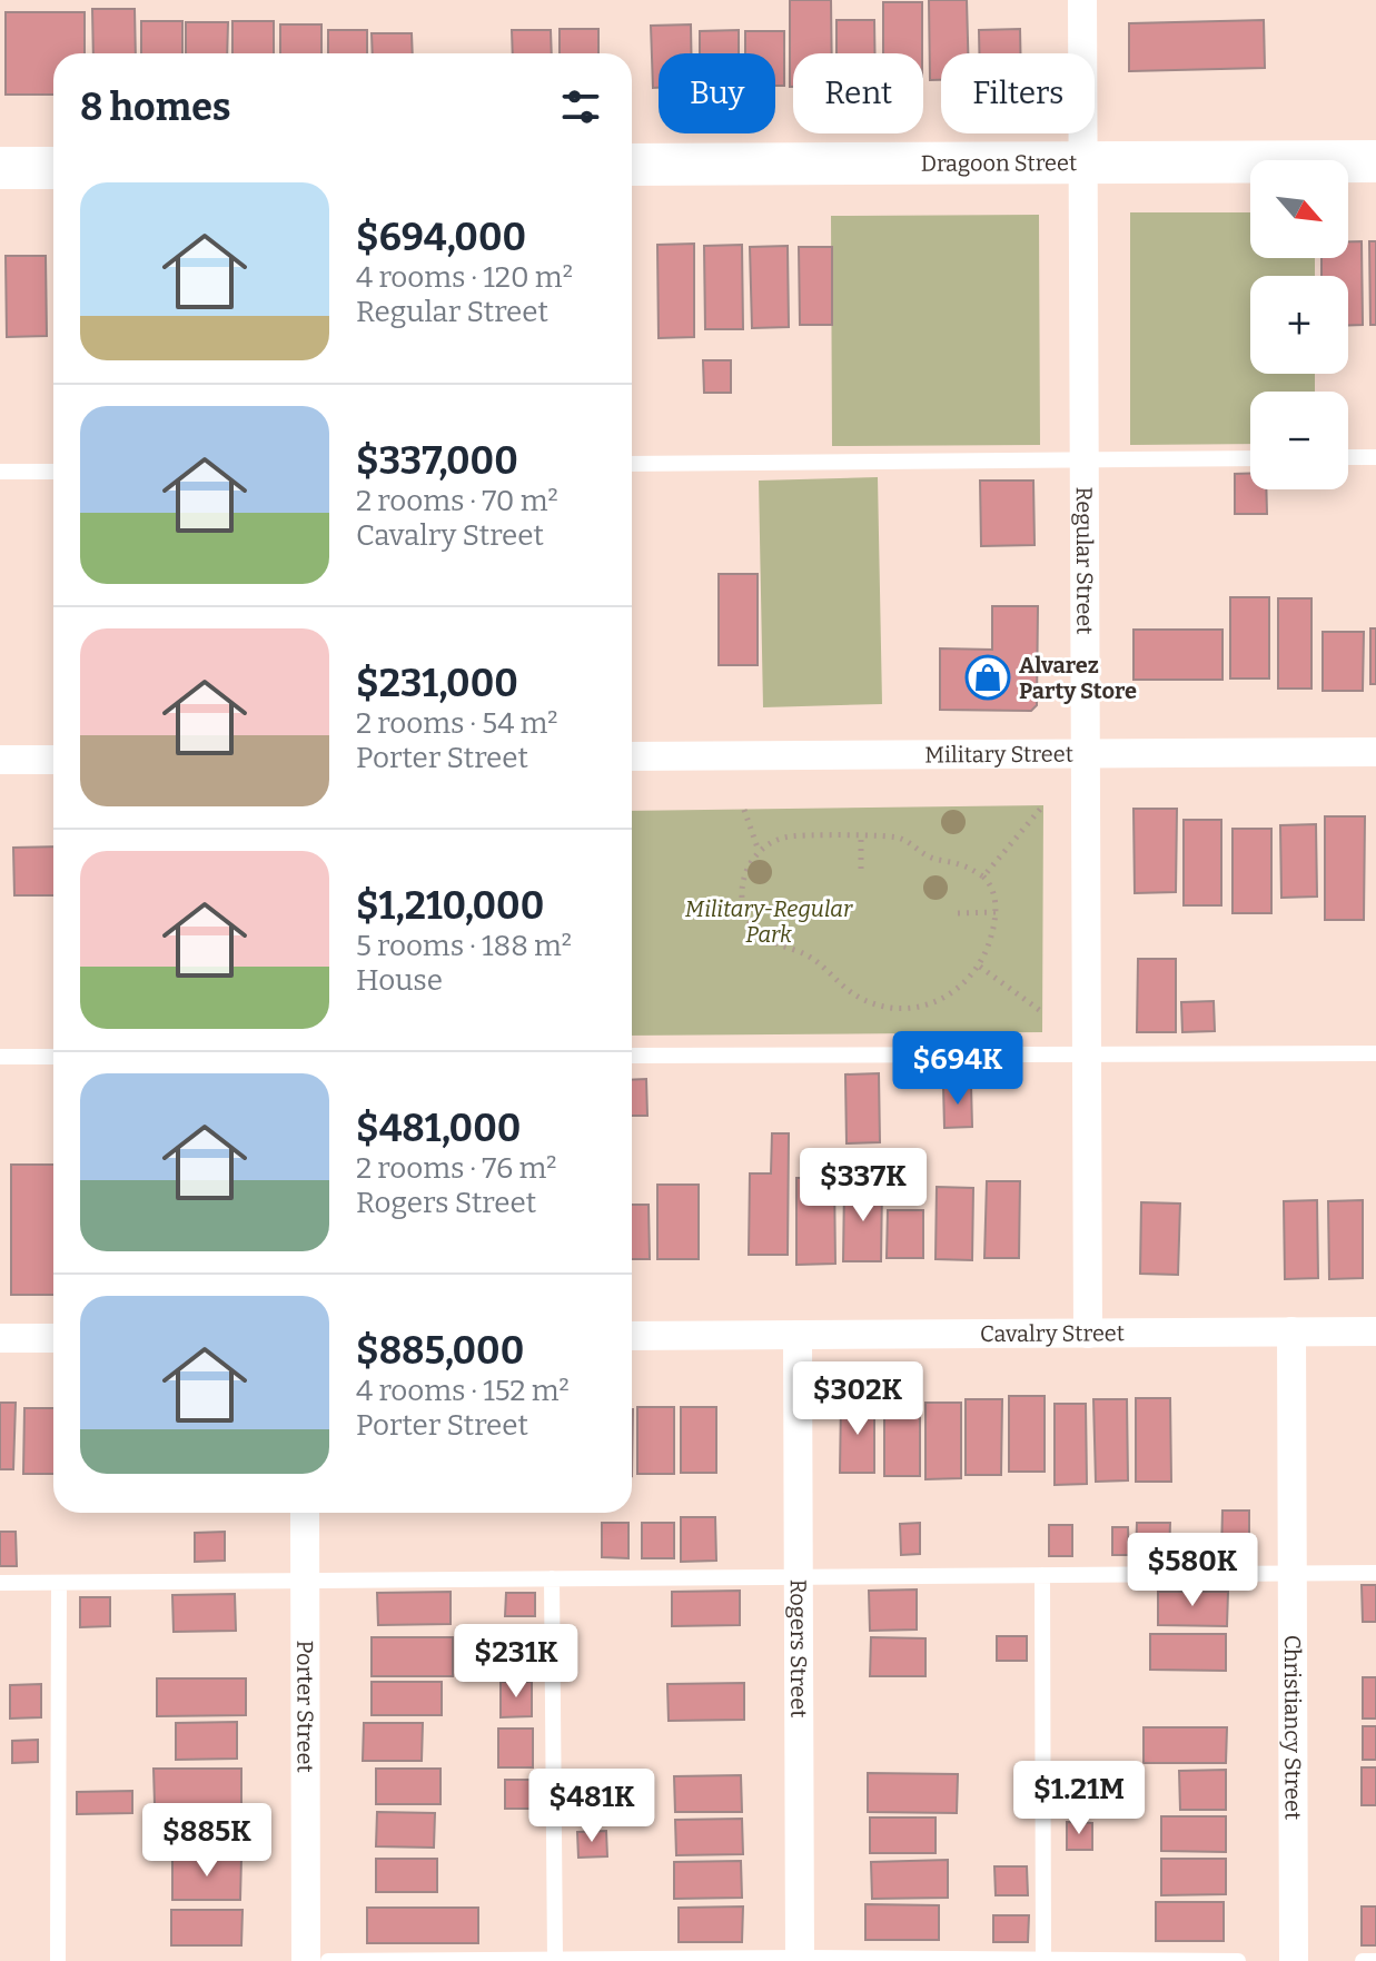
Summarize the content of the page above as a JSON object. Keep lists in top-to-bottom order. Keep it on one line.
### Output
{"streets":{"main road":["Dragoon Street"],"street":["Regular Street","Military Street","Cavalry Street","Rogers Street","Porter Street","Christiancy Street"]},"crossings":[["Dragoon Street","Regular Street"],["Regular Street","Military Street"],["Regular Street","Cavalry Street"],["Cavalry Street","Rogers Street"],["Cavalry Street","Christiancy Street"]],"parks":["Military-Regular Park"],"places":{"shop":["Alvarez Party Store"]},"north":"bottom right","page":{"chip":["Buy","Rent","Filters"],"heading":"8 homes","map_buttons":["+","−"],"list":[{"name":"$694,000","note":"4 rooms · 120 m² · Regular Street"},{"name":"$337,000","note":"2 rooms · 70 m² · Cavalry Street"},{"name":"$231,000","note":"2 rooms · 54 m² · Porter Street"},{"name":"$1,210,000","note":"5 rooms · 188 m² · House"},{"name":"$481,000","note":"2 rooms · 76 m² · Rogers Street"},{"name":"$885,000","note":"4 rooms · 152 m² · Porter Street"}],"price":["$694K","$337K","$302K","$580K","$231K","$1.21M","$481K","$885K"]}}
